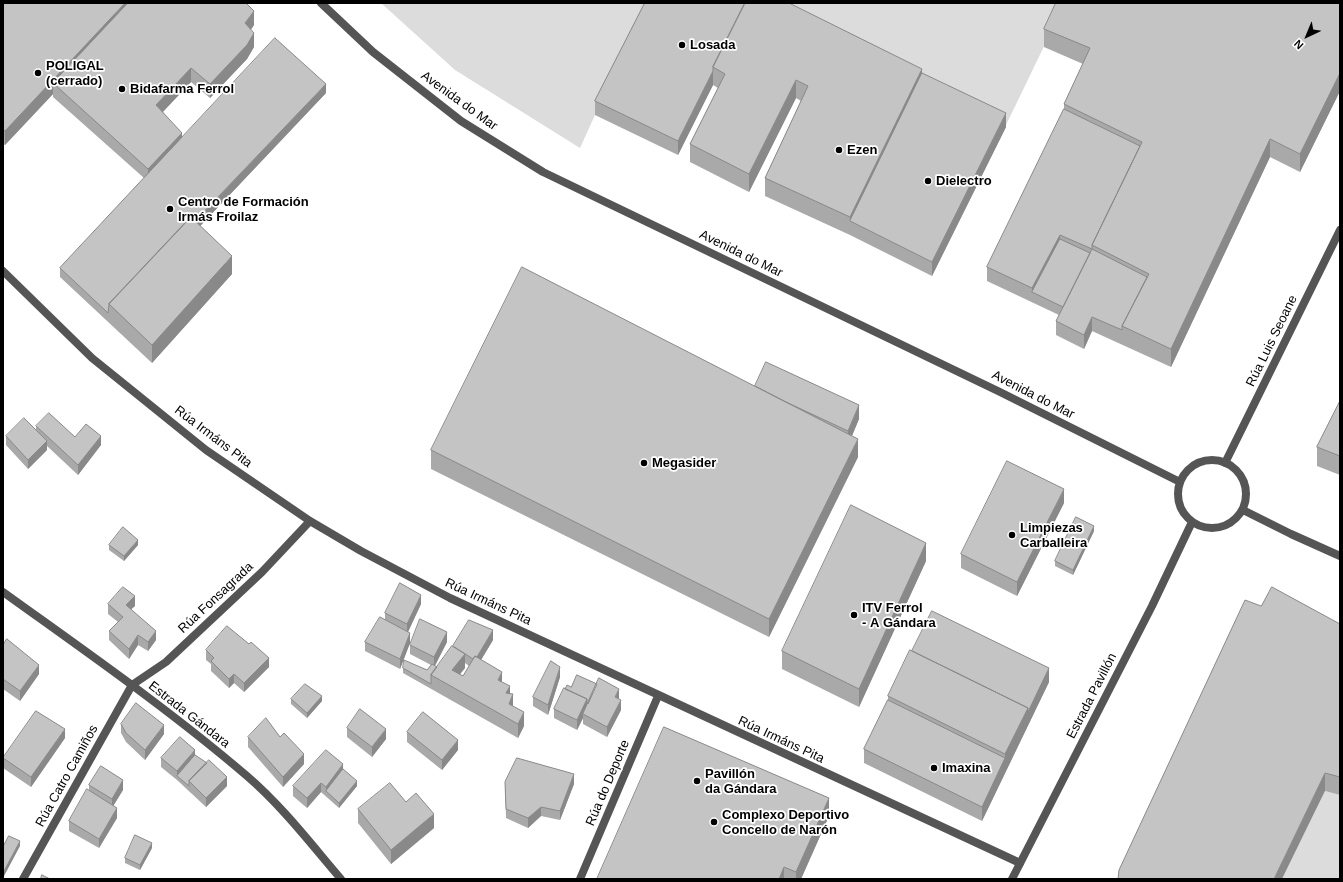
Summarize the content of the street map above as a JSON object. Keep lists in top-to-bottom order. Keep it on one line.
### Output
{"streets":{"street":["Avenida do Mar","Rúa Luis Seoane","Rúa Irmáns Pita","Rúa Fonsagrada","Estrada Pavillón","Estrada Gándara","Rúa Catro Camiños","Rúa do Deporte"]},"crossings":[["Avenida do Mar","Rúa Luis Seoane"],["Avenida do Mar","Estrada Pavillón"],["Rúa Luis Seoane","Estrada Pavillón"],["Rúa Irmáns Pita","Rúa Fonsagrada"],["Rúa Irmáns Pita","Estrada Pavillón"],["Rúa Irmáns Pita","Rúa do Deporte"],["Rúa Fonsagrada","Estrada Gándara"],["Rúa Fonsagrada","Rúa Catro Camiños"],["Estrada Gándara","Rúa Catro Camiños"]],"places":["Losada","POLIGAL (cerrado)","Bidafarma Ferrol","Ezen","Dielectro","Centro de Formación Irmás Froilaz","Megasider","Limpiezas Carballeira","ITV Ferrol - A Gándara","Imaxina","Pavillón da Gándara","Complexo Deportivo Concello de Narón"],"north":"bottom left"}
